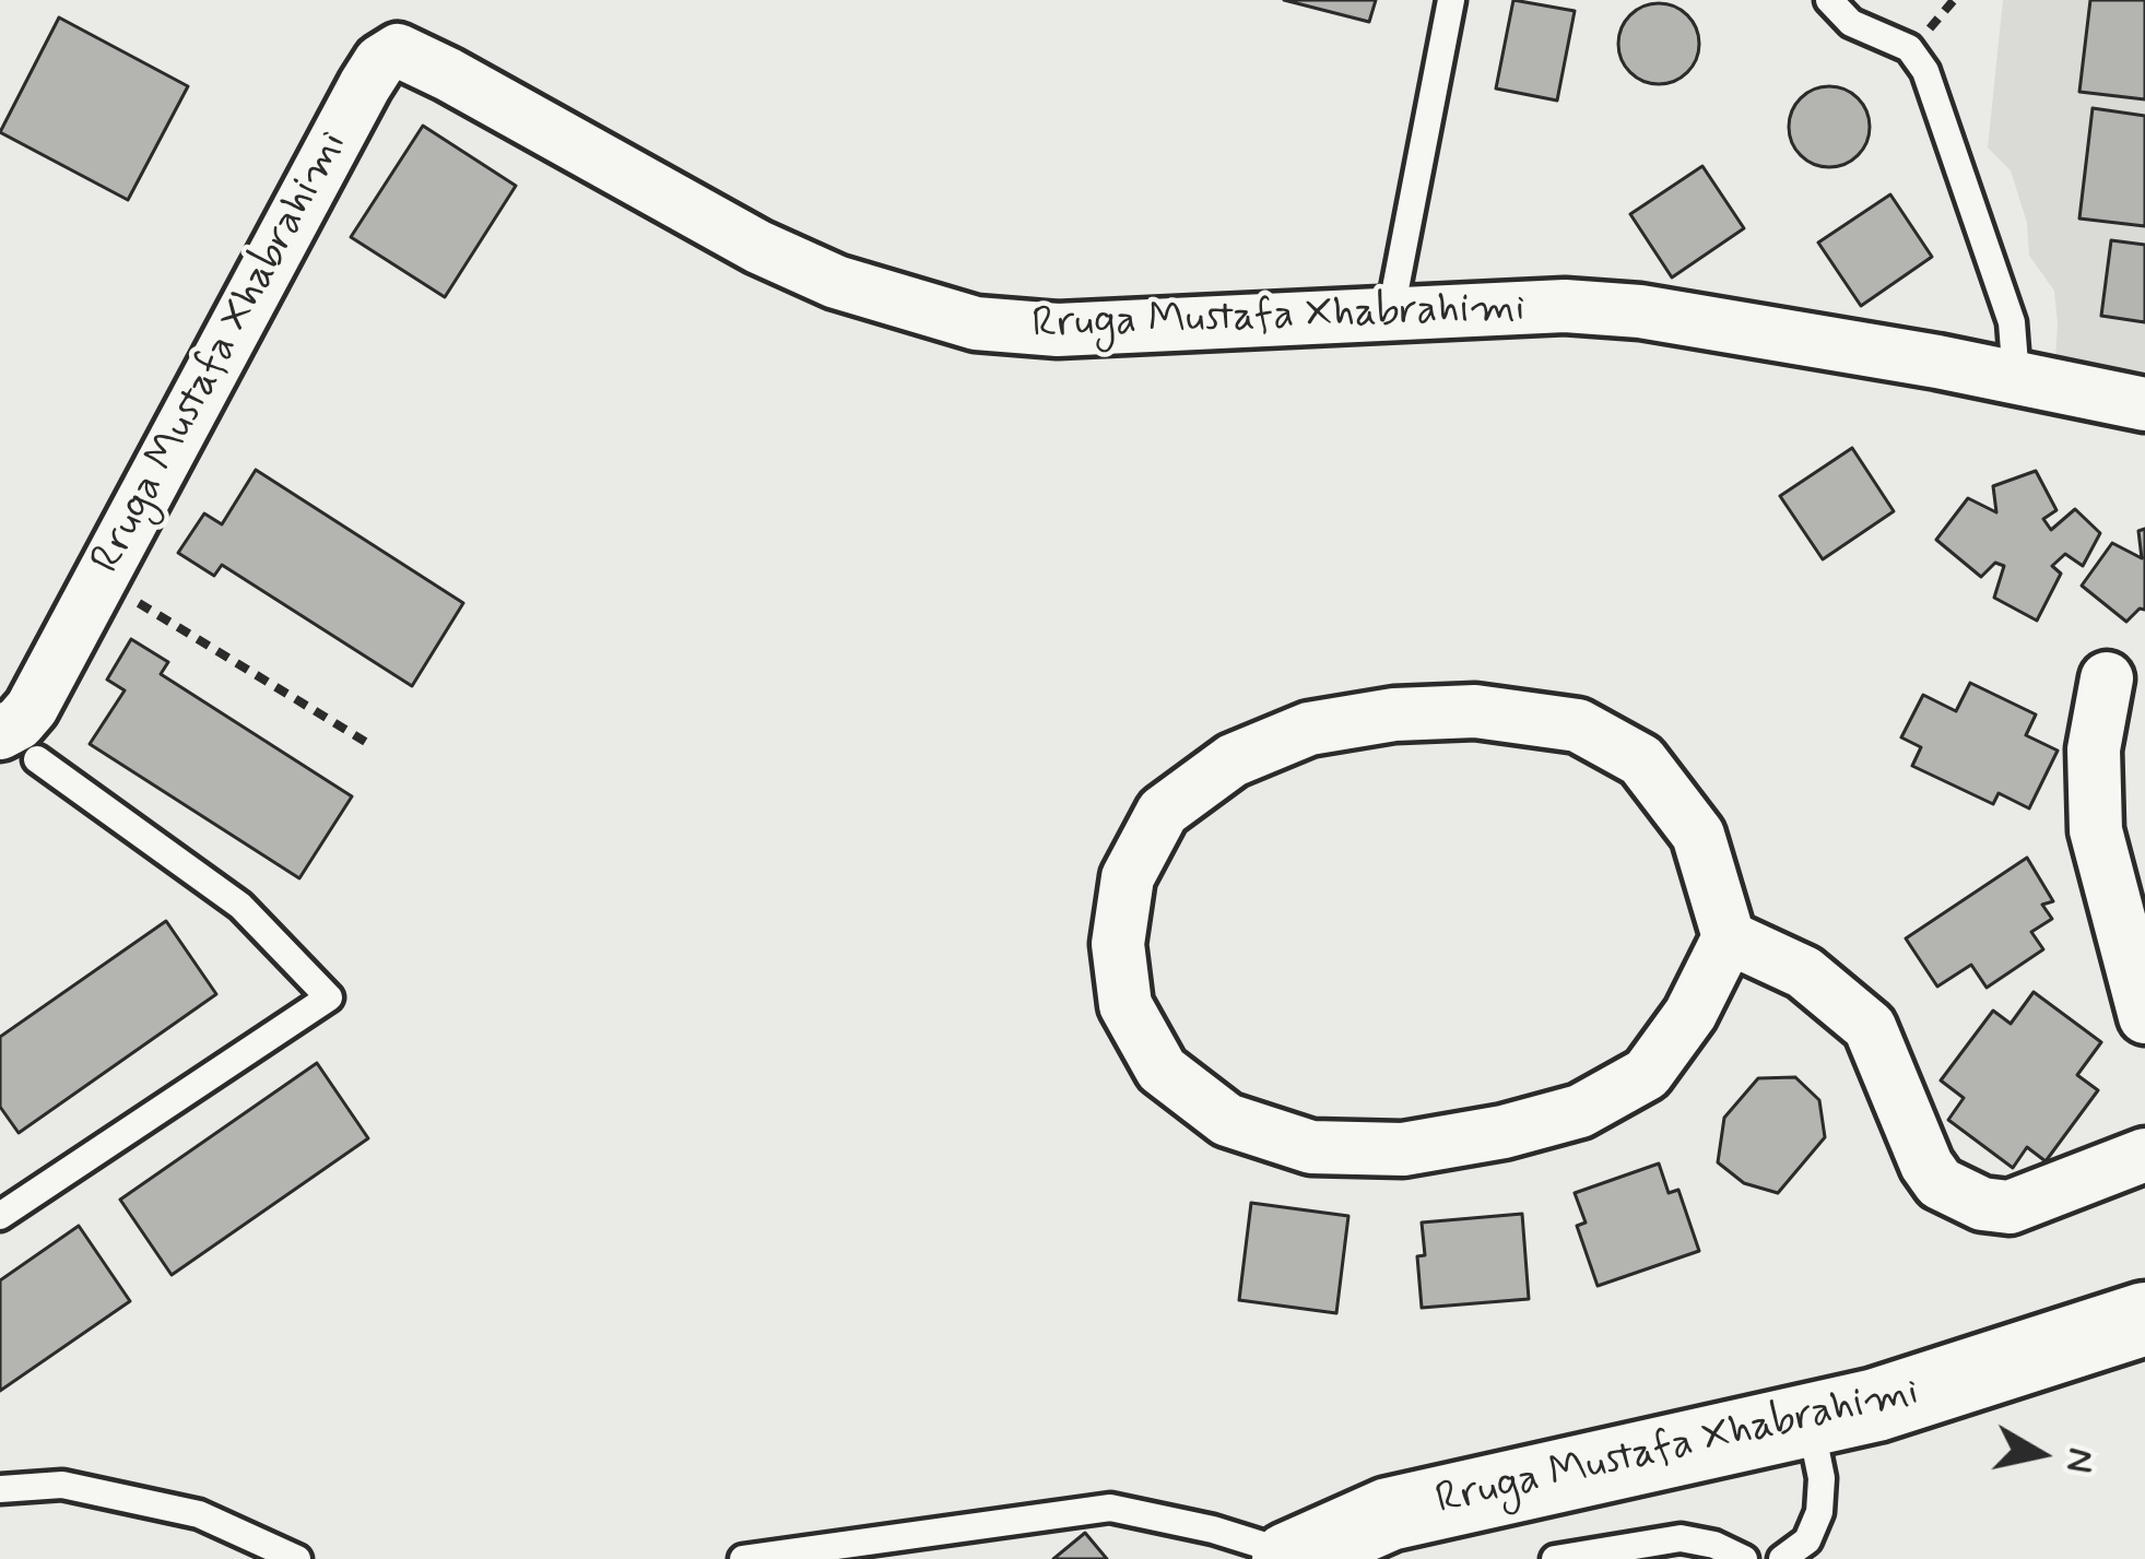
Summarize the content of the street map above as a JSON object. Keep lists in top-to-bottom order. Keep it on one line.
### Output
{"streets":{"street":["Rruga Mustafa Xhabrahimi"]},"north":"right"}
